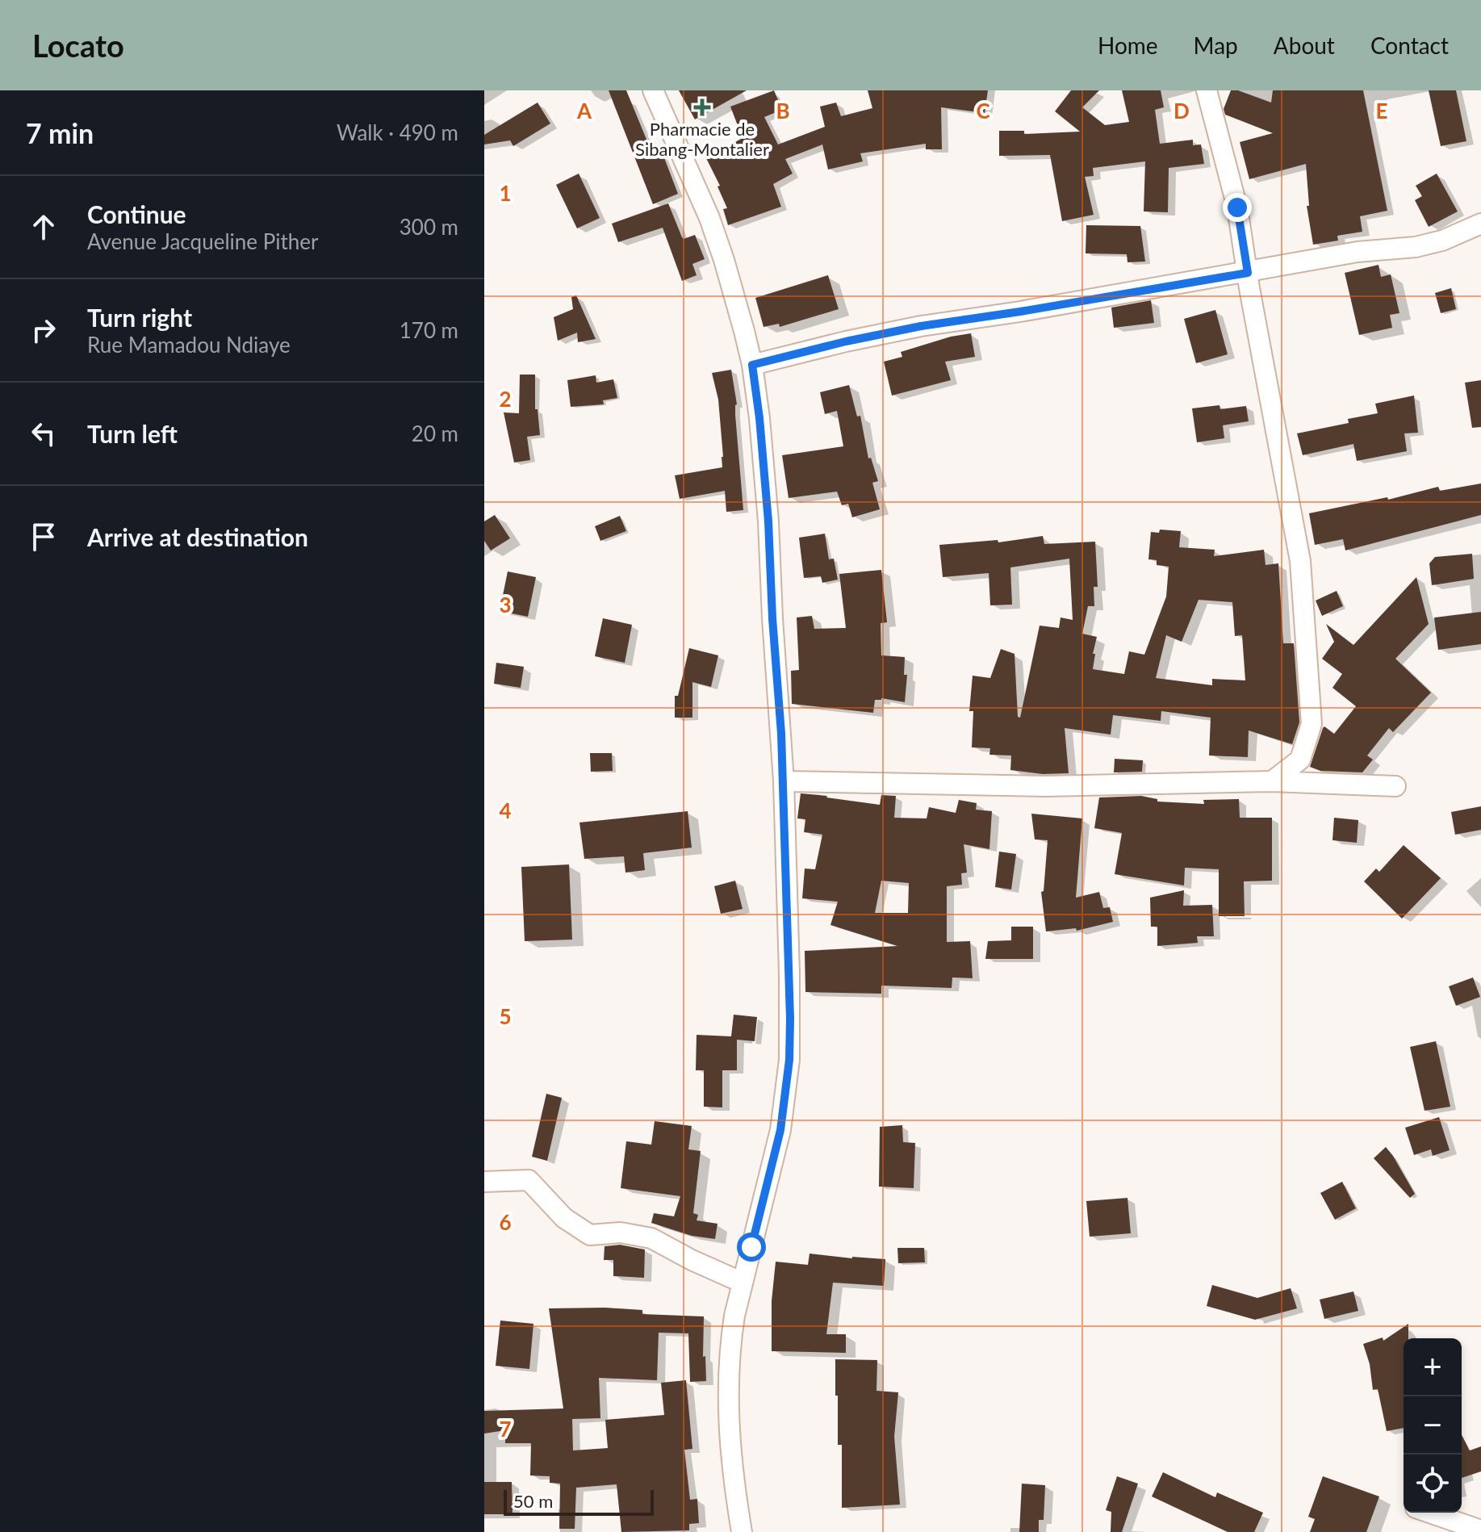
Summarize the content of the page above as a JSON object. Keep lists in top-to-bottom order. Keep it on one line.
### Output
{"places":{"health":["Pharmacie de Sibang-Montalier"]},"scale_bar":"50 m","page":{"header":"Locato","nav":["Home","Map","About","Contact"],"heading":["7 min","Walk · 490 m"],"list":[["Continue","Avenue Jacqueline Pither","300 m"],["Turn right","Rue Mamadou Ndiaye","170 m"],["Turn left","20 m"],"Arrive at destination"],"map_buttons":["+","−"],"scale":"50 m"},"grid":{"columns":["A","B","C","D","E"],"rows":["1","2","3","4","5","6","7"]}}
